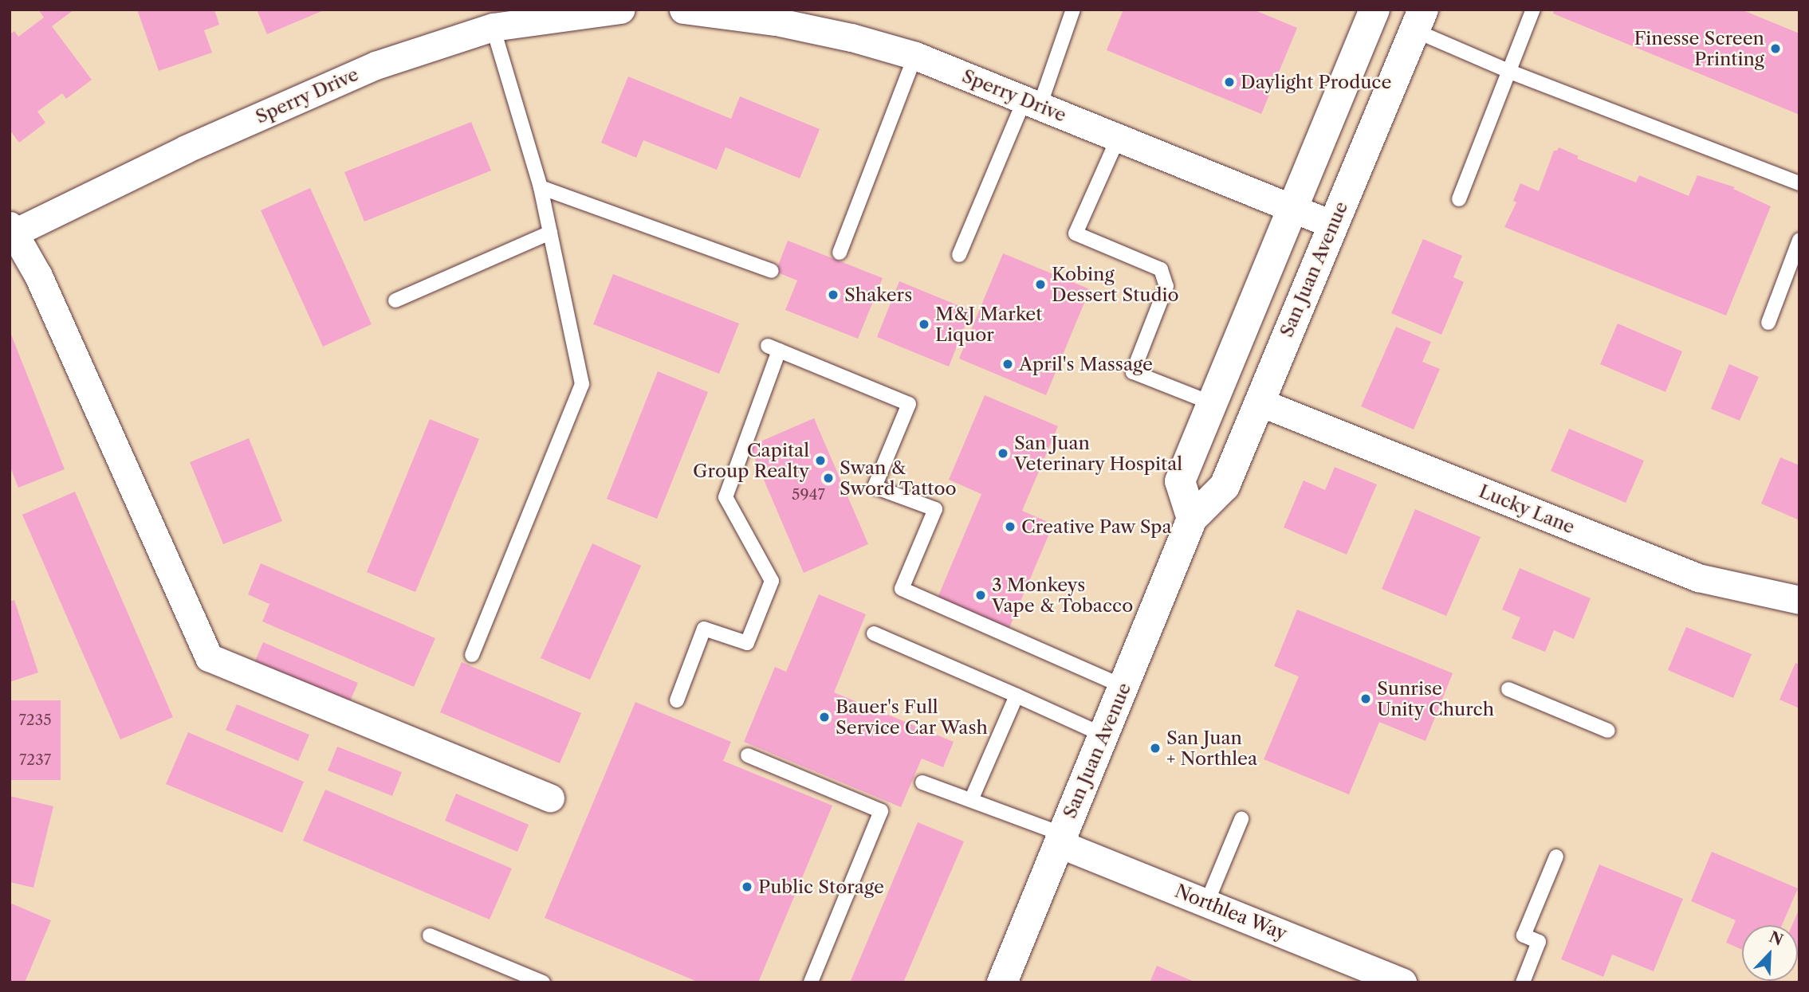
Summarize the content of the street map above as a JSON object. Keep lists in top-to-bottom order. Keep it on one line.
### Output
{"streets":{"main road":["San Juan Avenue"],"street":["Sperry Drive","Lucky Lane","Northlea Way"]},"crossings":[["Sperry Drive","San Juan Avenue"],["San Juan Avenue","Lucky Lane"],["San Juan Avenue","Northlea Way"]],"places":["Finesse Screen Printing","Daylight Produce","Kobing Dessert Studio","Shakers","M&J Market Liquor","April's Massage","San Juan Veterinary Hospital","Capital Group Realty","Swan & Sword Tattoo","Creative Paw Spa","3 Monkeys Vape & Tobacco","Sunrise Unity Church","Bauer's Full Service Car Wash","San Juan + Northlea","Public Storage"],"house_numbers":["5947","7235","7237"],"north":"top right"}
